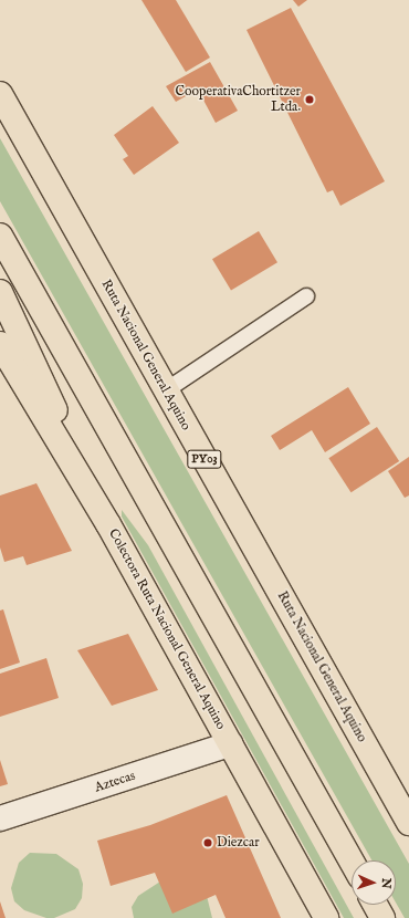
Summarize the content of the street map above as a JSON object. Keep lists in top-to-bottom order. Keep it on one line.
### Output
{"streets":{"main road":["Ruta Nacional General Aquino","PY03","Colectora Ruta Nacional General Aquino"],"street":["Aztecas"]},"crossings":[["Colectora Ruta Nacional General Aquino","Aztecas"]],"places":["CooperativaChortitzer Ltda.","Diezcar"],"north":"right"}
